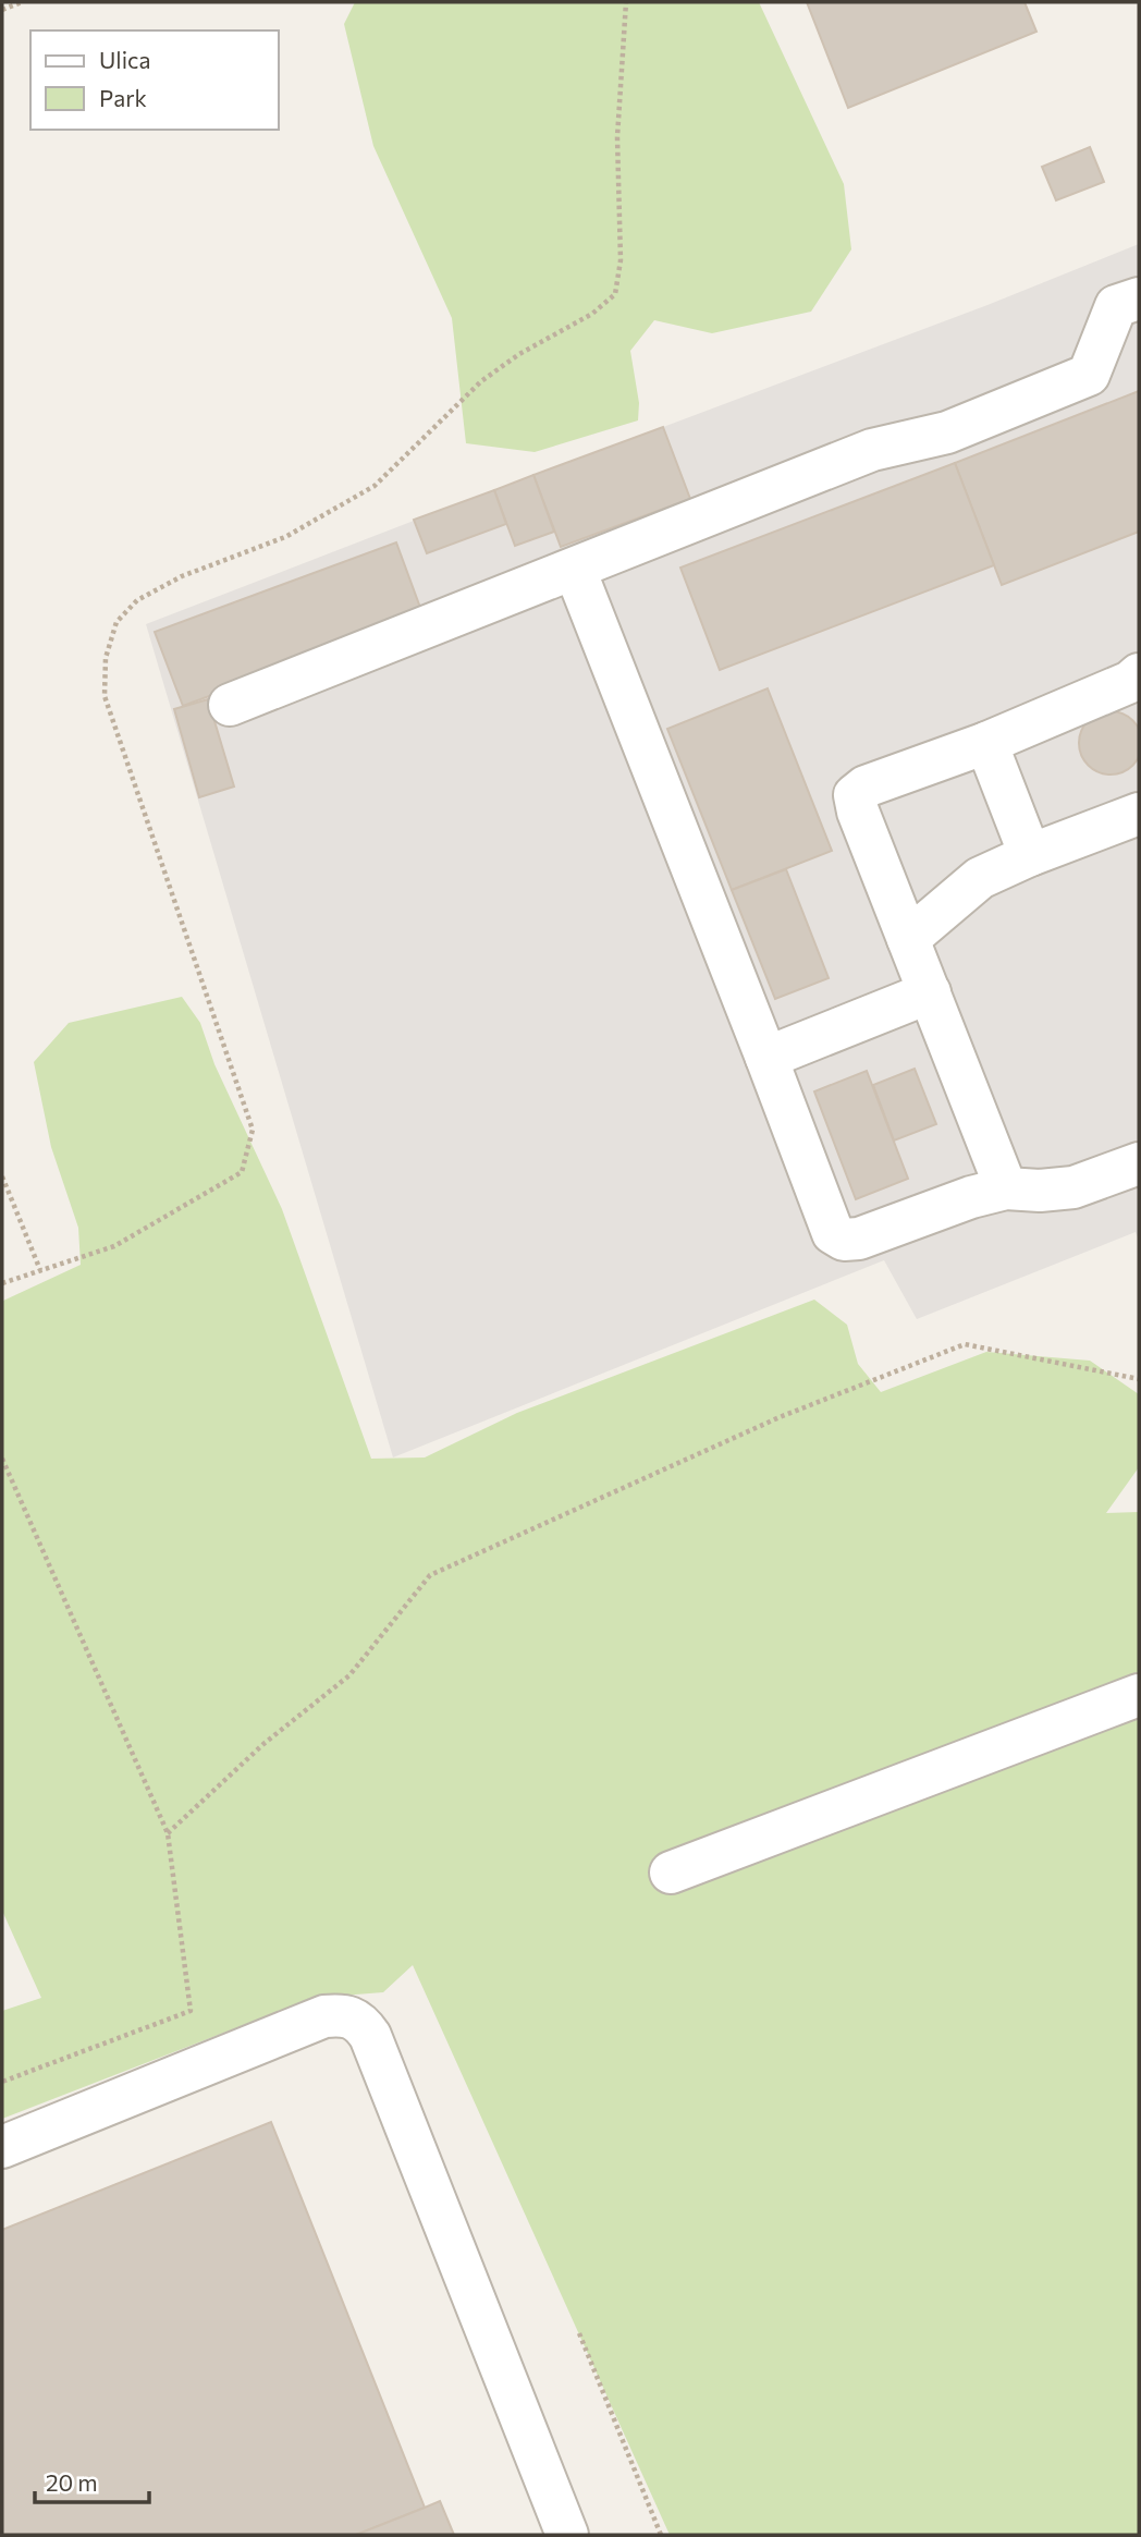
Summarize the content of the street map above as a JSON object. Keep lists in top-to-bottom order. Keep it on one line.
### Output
{"legend":["Ulica","Park"],"scale_bar":"20 m"}
